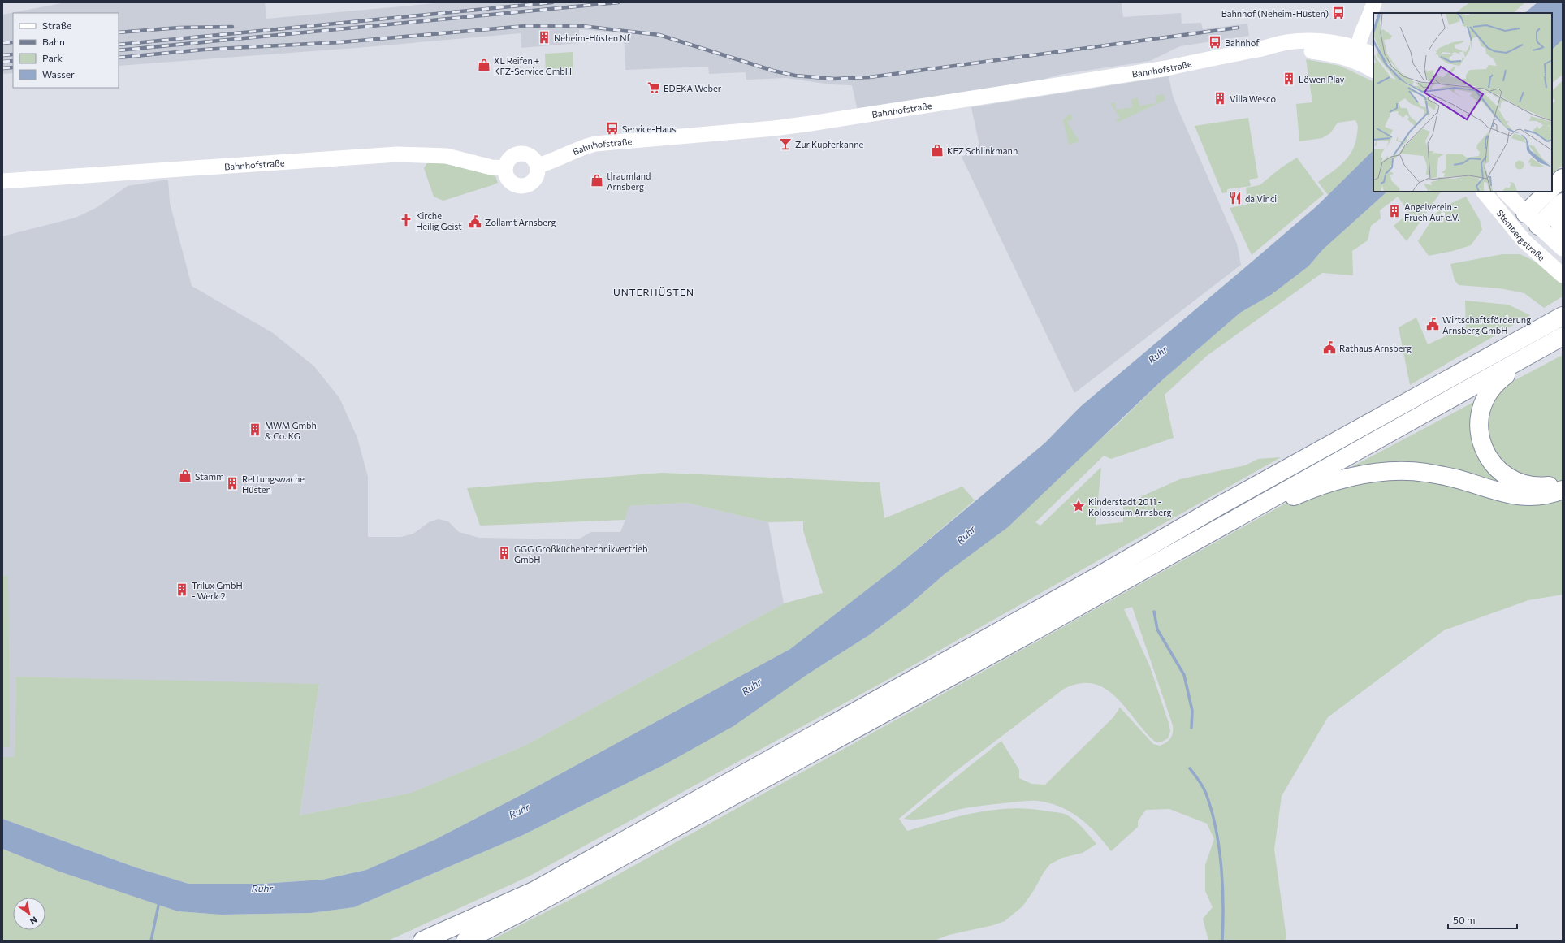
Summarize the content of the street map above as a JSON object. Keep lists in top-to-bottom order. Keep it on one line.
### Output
{"streets":{"street":["Bahnhofstraße","Stembergstraße"]},"districts":["UNTERHÜSTEN"],"water":["Ruhr"],"places":{"bus stop":["Bahnhof (Neheim-Hüsten)","Bahnhof","Service-Haus"],"building":["Neheim-Hüsten Nf","Löwen Play","Villa Wesco","Angelverein - Frueh Auf e.V.","MWM Gmbh & Co. KG","Rettungswache Hüsten","GGG Großküchentechnikvertrieb GmbH","Trilux GmbH - Werk 2"],"shop":["XL Reifen + KFZ-Service GmbH","KFZ Schlinkmann","t|raumland Arnsberg","Stamm"],"supermarket":["EDEKA Weber"],"bar":["Zur Kupferkanne"],"restaurant":["da Vinci"],"church":["Kirche Heilig Geist"],"public building":["Zollamt Arnsberg","Wirtschaftsförderung Arnsberg GmbH","Rathaus Arnsberg"],"place":["Kinderstadt 2011 - Kolosseum Arnsberg"]},"legend":["Straße","Bahn","Park","Wasser"],"scale_bar":"50 m","north":"bottom right"}
